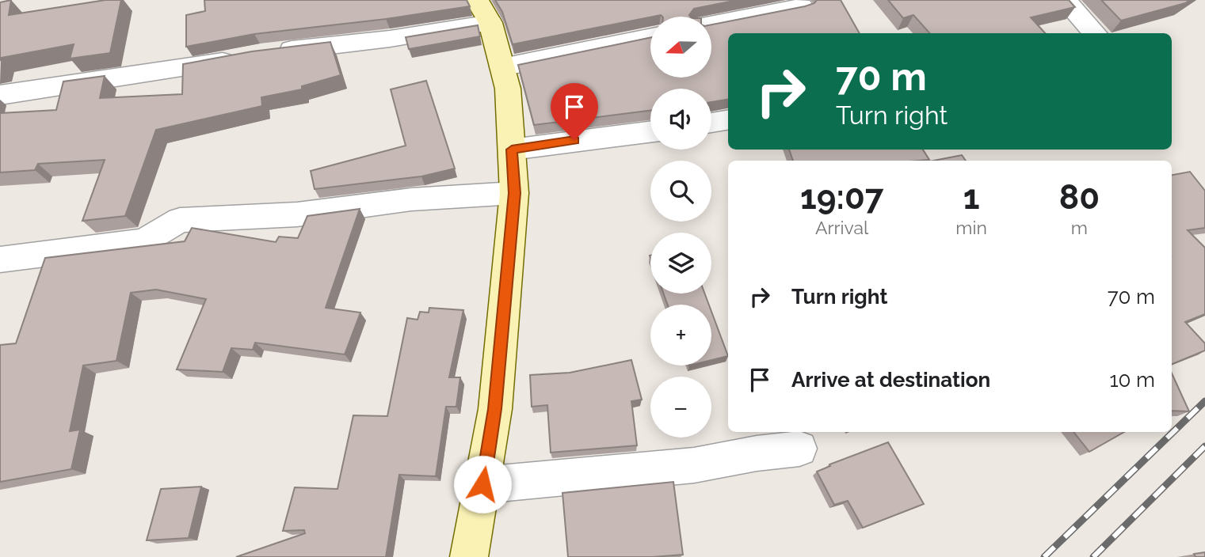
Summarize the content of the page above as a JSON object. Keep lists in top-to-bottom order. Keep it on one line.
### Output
{"north":"left","page":{"map_buttons":["+","−"],"turn":["70 m","Turn right"],"eta":["19:07","Arrival","1","min","80","m"],"list":[{"name":"Turn right","value":"70 m"},{"name":"Arrive at destination","value":"10 m"}]}}
